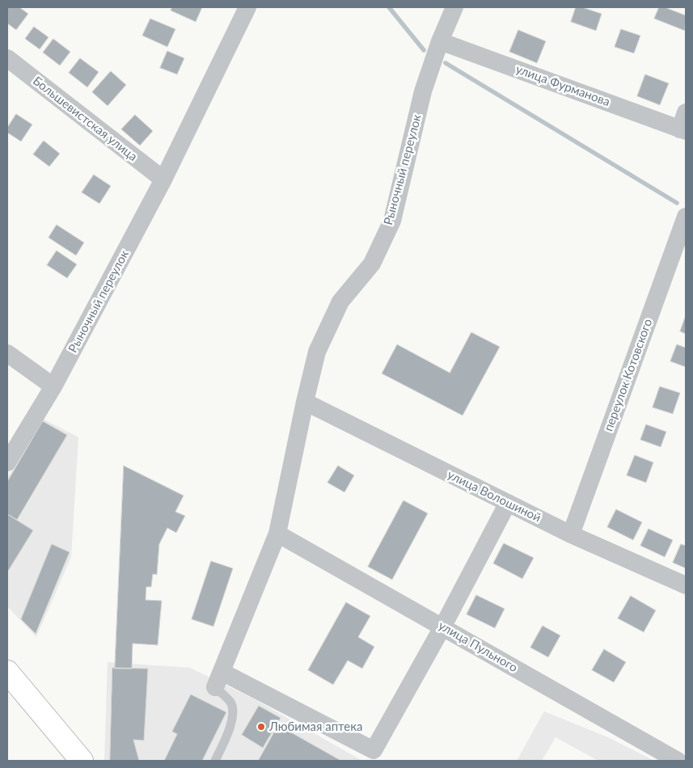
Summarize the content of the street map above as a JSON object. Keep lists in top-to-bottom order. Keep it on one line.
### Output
{"streets":{"street":["улица Фурманова","Большевистская улица","Рыночный переулок","переулок Котовского","улица Волошиной","улица Пульного"]},"crossings":[["улица Фурманова","Рыночный переулок"],["Большевистская улица","Рыночный переулок"],["Рыночный переулок","улица Волошиной"],["Рыночный переулок","улица Пульного"],["переулок Котовского","улица Волошиной"]],"places":["Любимая аптека"]}
